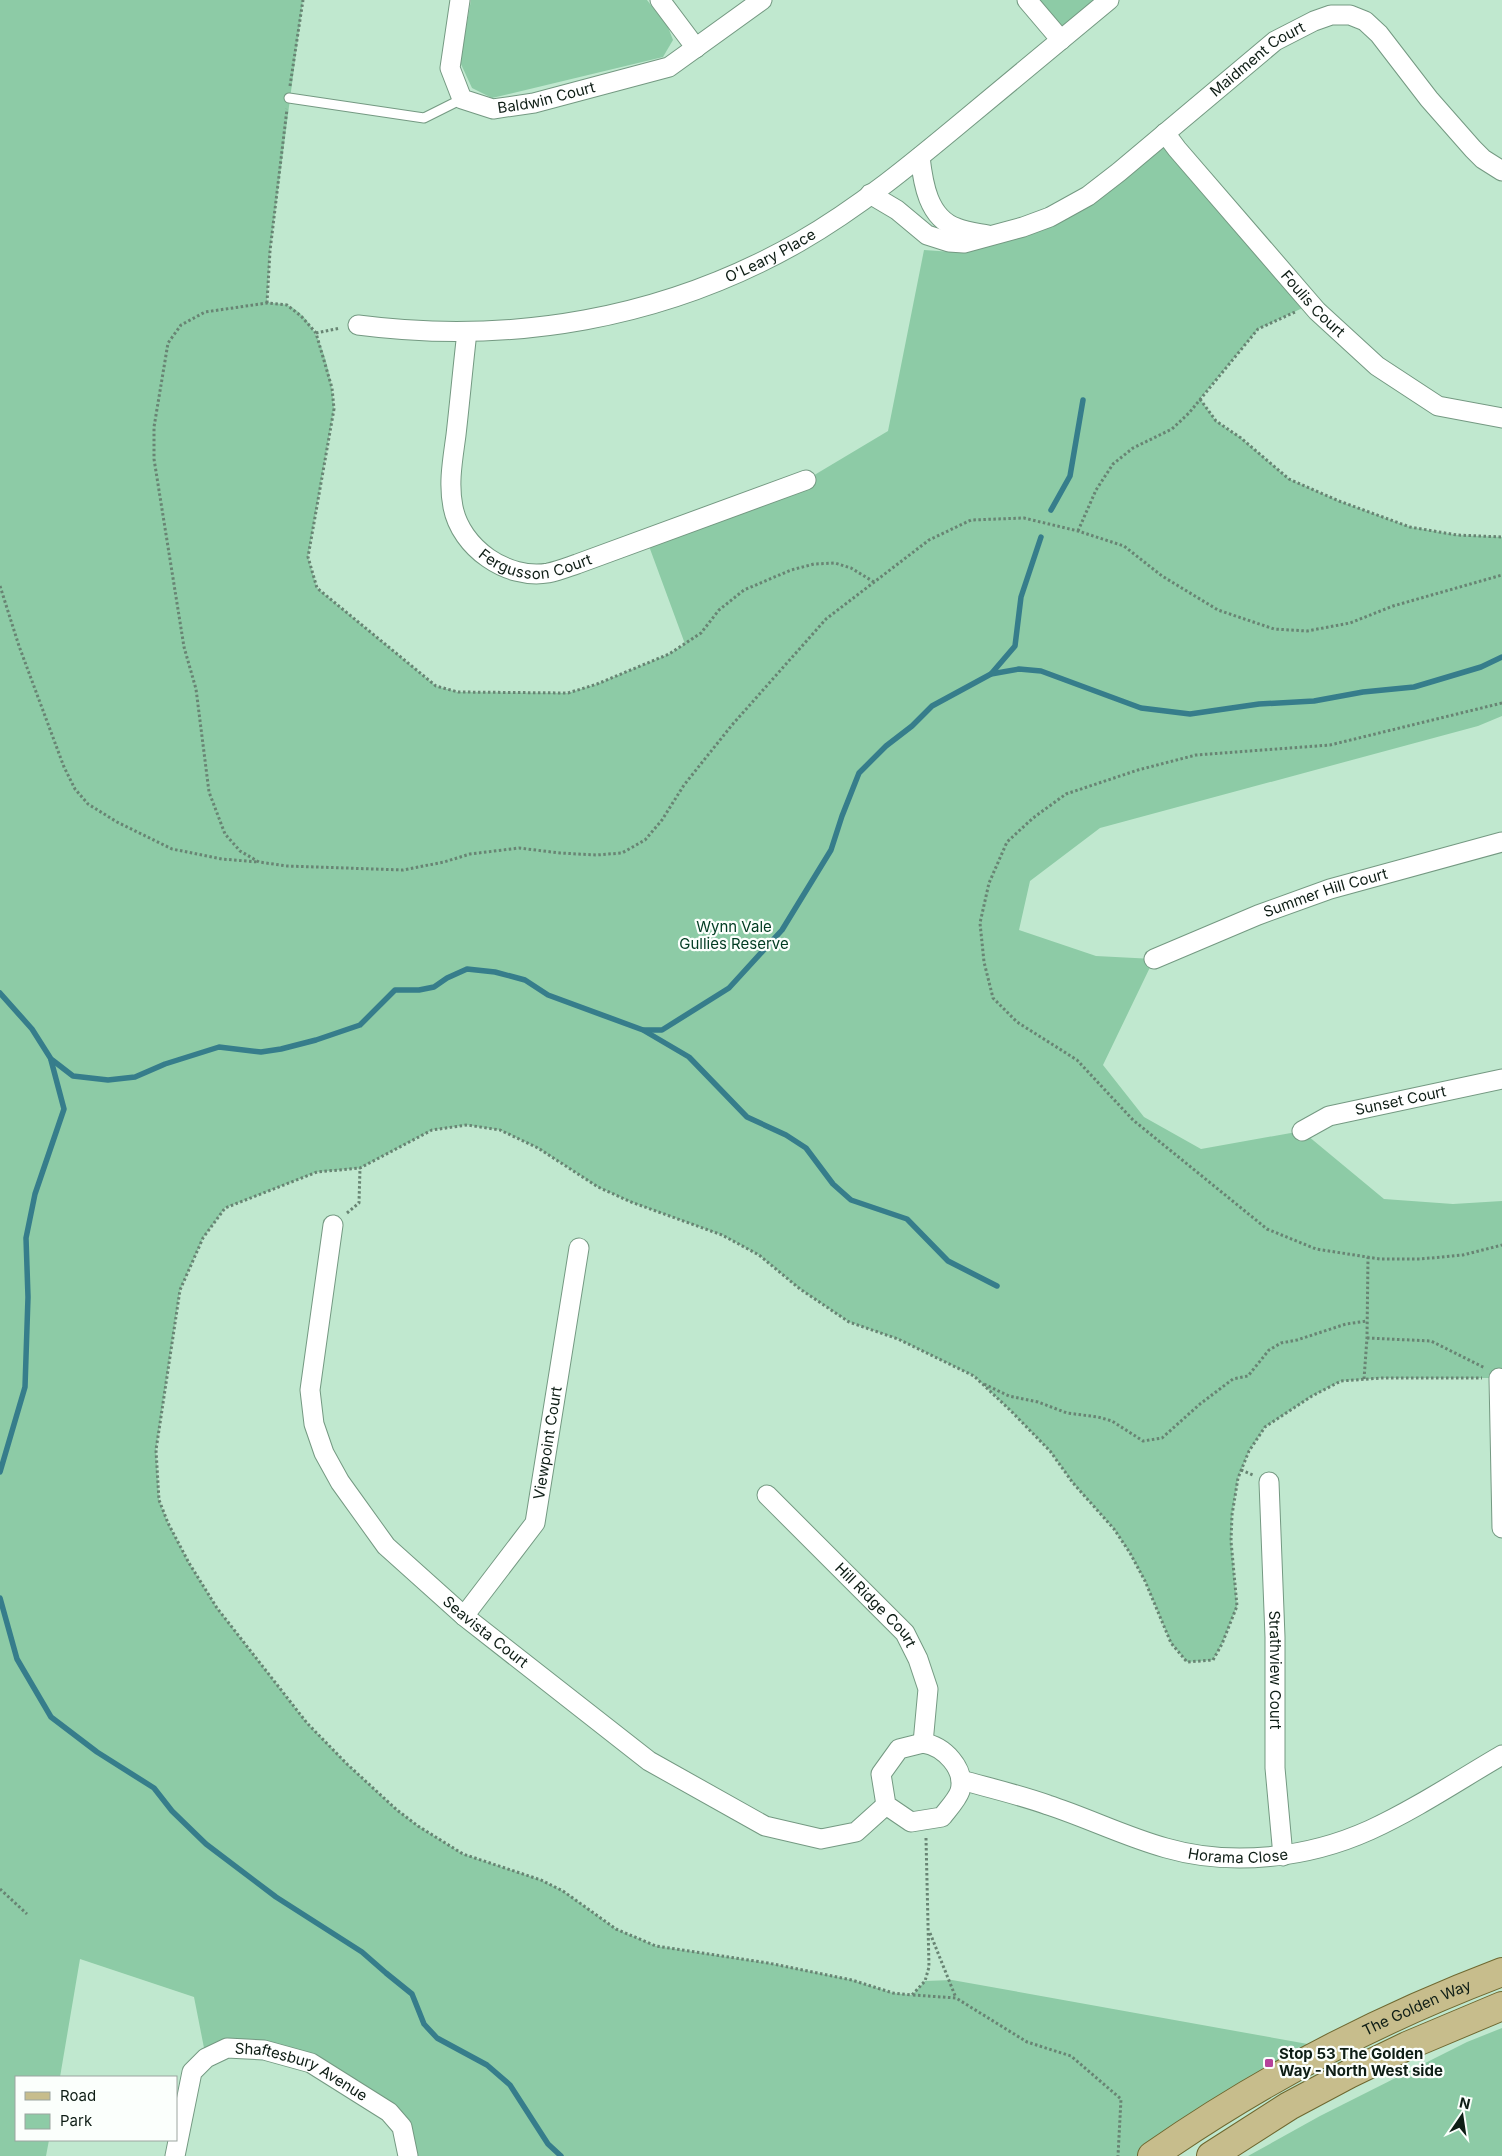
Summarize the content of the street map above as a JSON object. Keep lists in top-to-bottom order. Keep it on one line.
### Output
{"streets":{"main road":["The Golden Way"],"street":["Maidment Court","Baldwin Court","O'Leary Place","Foulis Court","Fergusson Court","Summer Hill Court","Sunset Court","Viewpoint Court","Hill Ridge Court","Seavista Court","Strathview Court","Horama Close","Shaftesbury Avenue"]},"crossings":[["Maidment Court","O'Leary Place"],["Maidment Court","Foulis Court"],["O'Leary Place","Fergusson Court"],["Viewpoint Court","Seavista Court"],["Hill Ridge Court","Seavista Court"],["Hill Ridge Court","Horama Close"],["Seavista Court","Horama Close"],["Strathview Court","Horama Close"]],"parks":["Wynn Vale Gullies Reserve"],"places":{"transit":["Stop 53 The Golden Way - North West side"]},"legend":["Road","Park"],"north":"top"}
